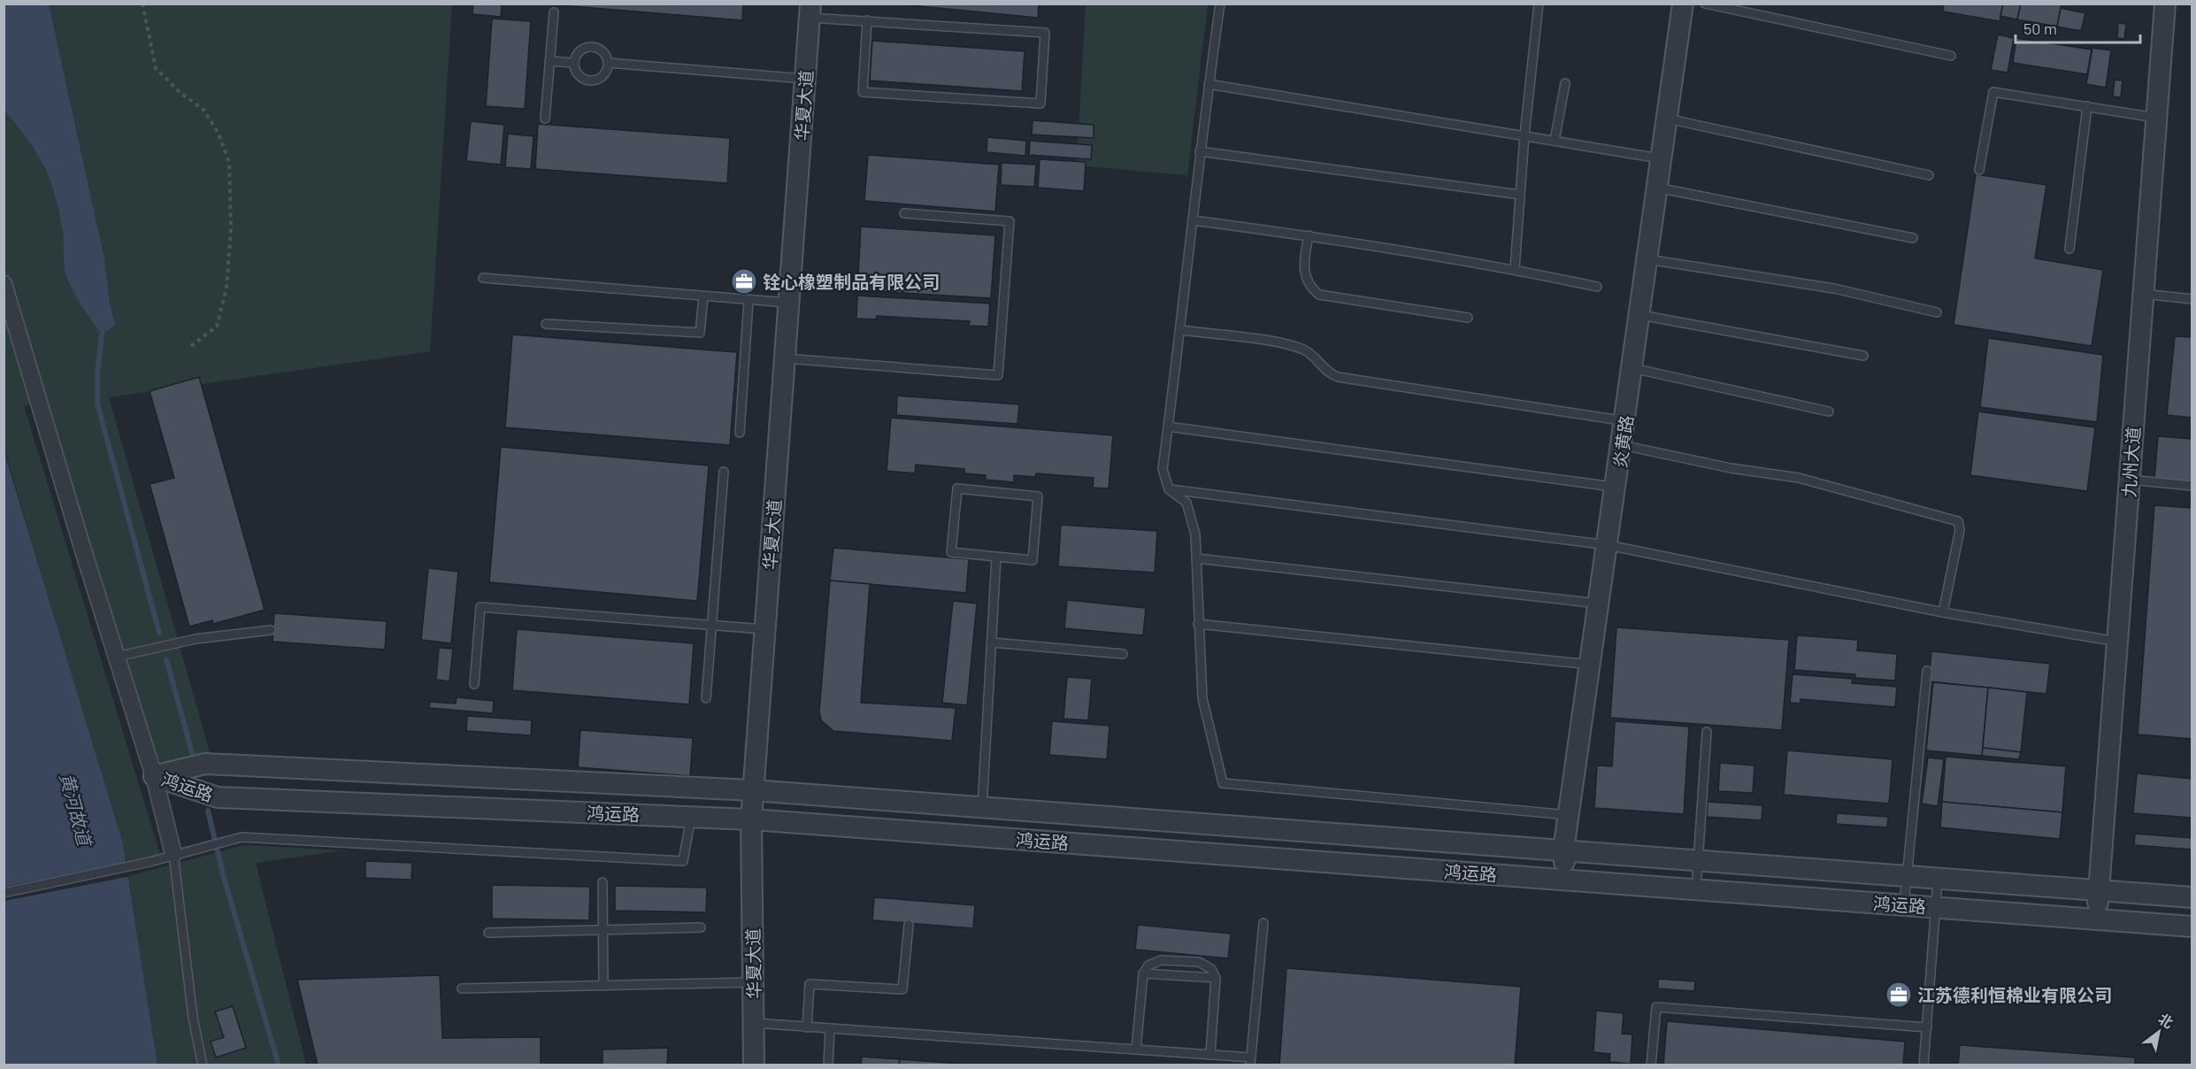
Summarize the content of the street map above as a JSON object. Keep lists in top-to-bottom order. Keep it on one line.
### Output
{"streets":{"street":["华夏大道","炎黄路","九州大道","鸿运路"]},"crossings":[["华夏大道","鸿运路"],["炎黄路","鸿运路"],["九州大道","鸿运路"]],"water":["黄河故道"],"places":{"office":["铨心橡塑制品有限公司","江苏德利恒棉业有限公司"]},"scale_bar":"50 m","north":"top right"}
